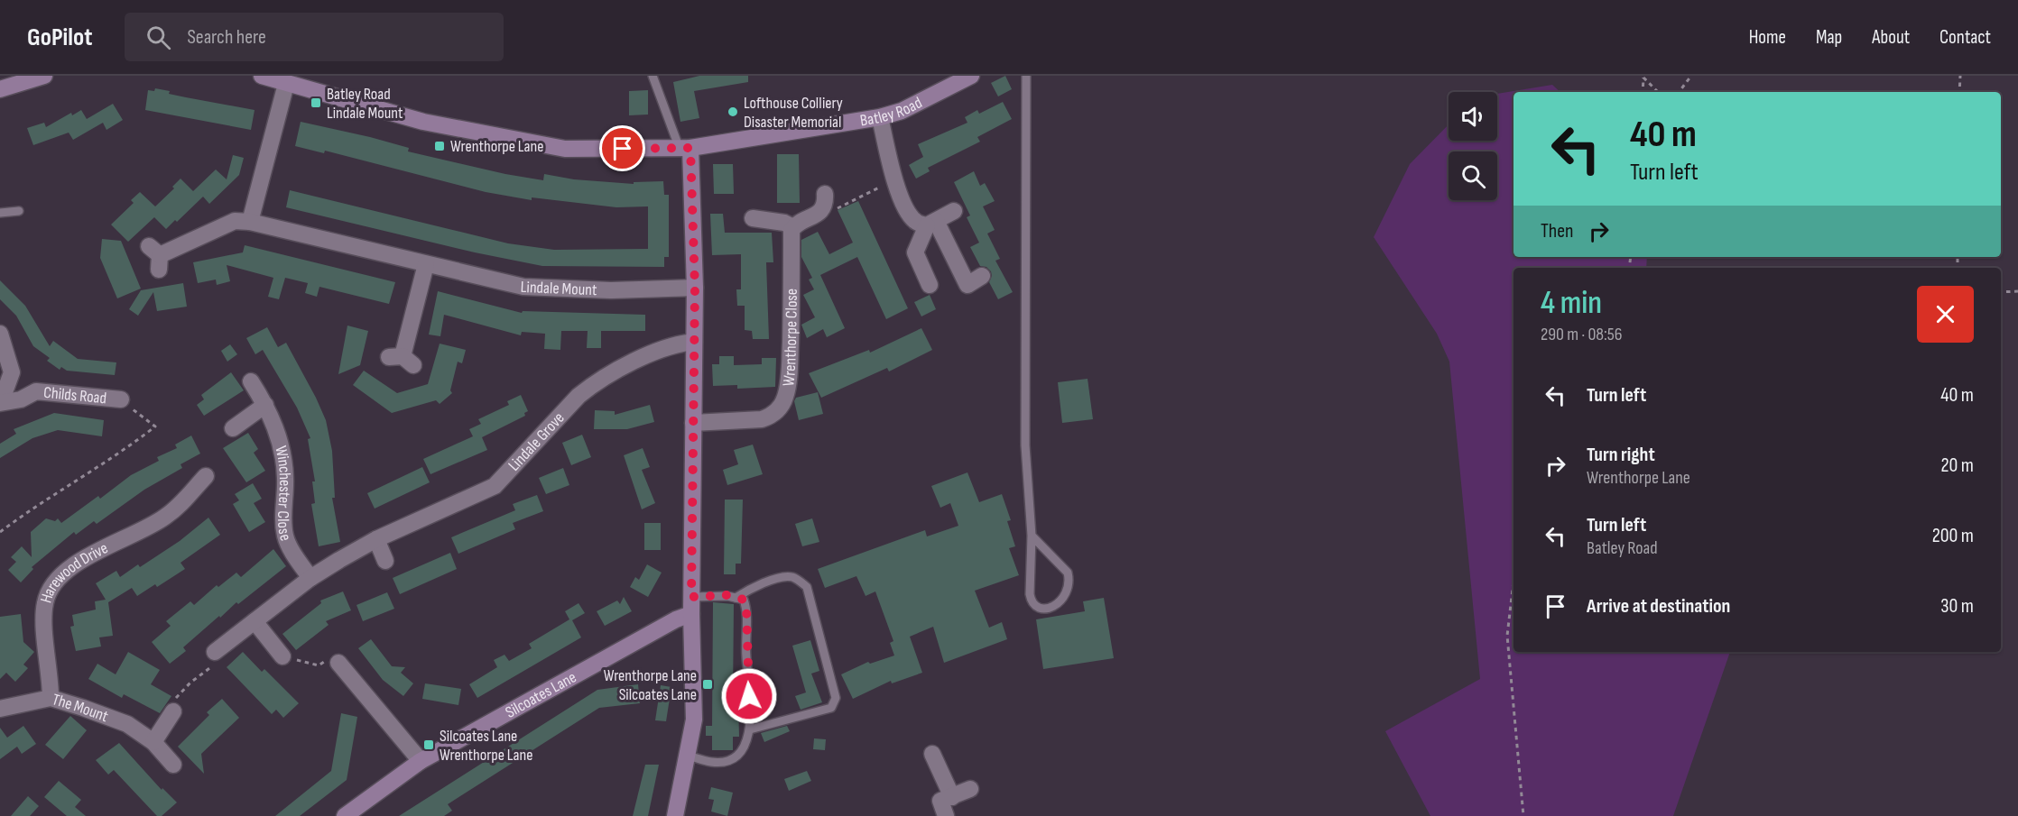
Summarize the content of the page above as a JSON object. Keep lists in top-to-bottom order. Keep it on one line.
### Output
{"streets":{"street":["Batley Road","Lindale Mount","Wrenthorpe Close","Childs Road","Lindale Grove","Winchester Close","Harewood Drive","Silcoates Lane","The Mount"]},"crossings":[["Lindale Grove","Winchester Close"],["Harewood Drive","The Mount"]],"places":{"transit":["Batley Road Lindale Mount","Wrenthorpe Lane","Wrenthorpe Lane Silcoates Lane","Silcoates Lane Wrenthorpe Lane"],"other":["Lofthouse Colliery Disaster Memorial"]},"page":{"header":"GoPilot","search":"Search here","nav":["Home","Map","About","Contact"],"turn":["40 m","Turn left"],"then":"Then","heading":["4 min","290 m · 08:56"],"list":[{"name":"Turn left","value":"40 m"},{"name":"Turn right","note":"Wrenthorpe Lane","value":"20 m"},{"name":"Turn left","note":"Batley Road","value":"200 m"},{"name":"Arrive at destination","value":"30 m"}]}}
